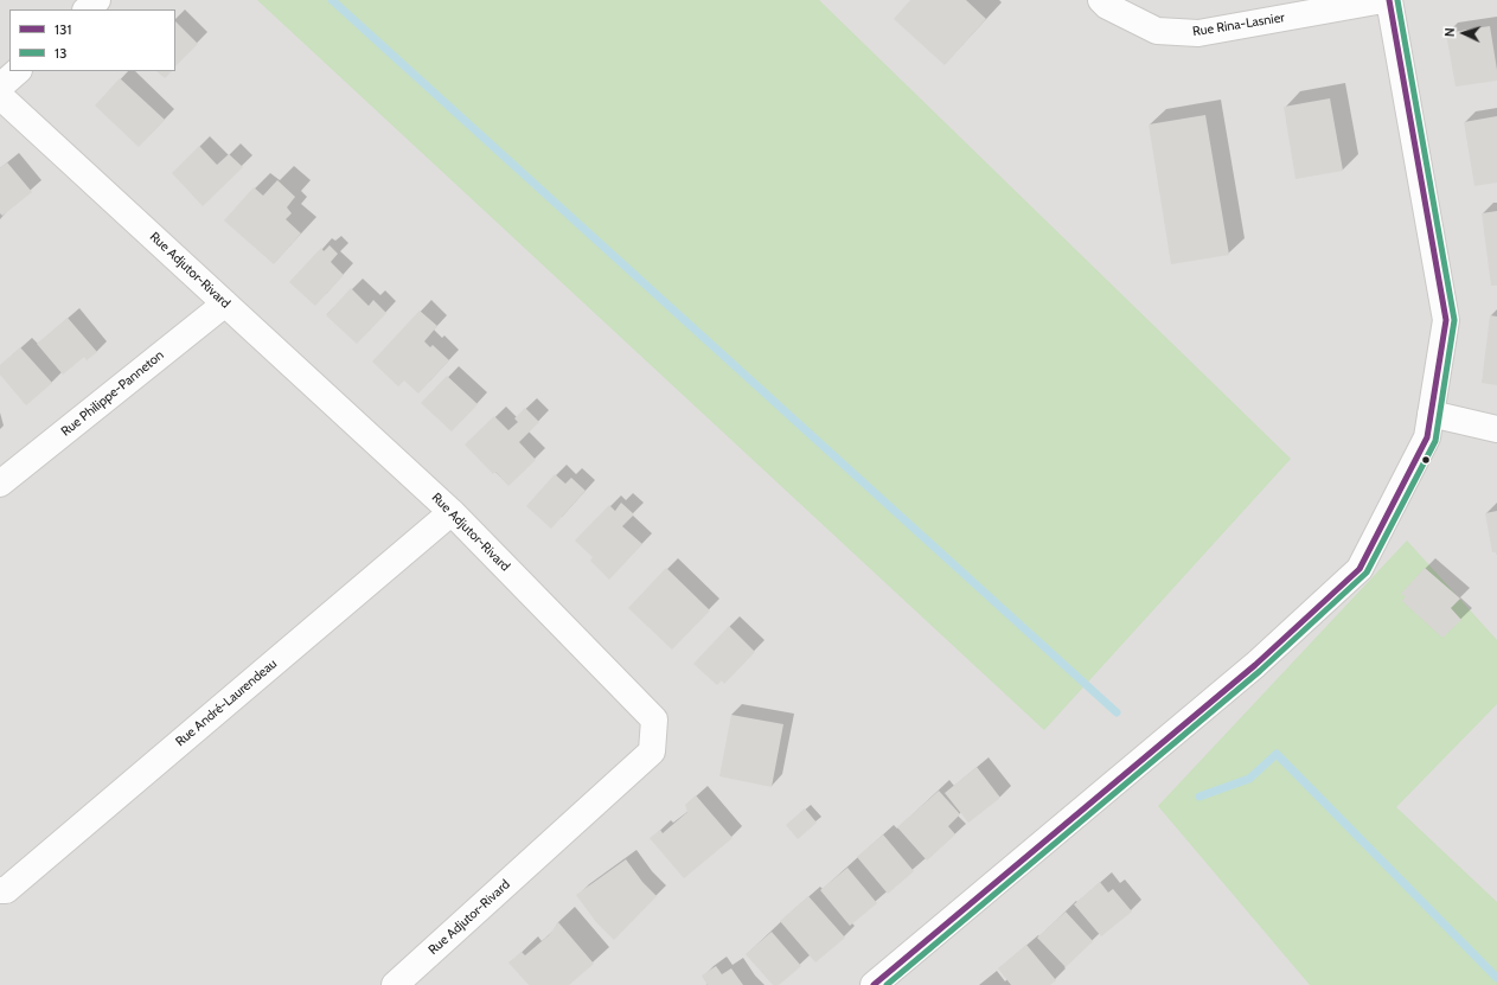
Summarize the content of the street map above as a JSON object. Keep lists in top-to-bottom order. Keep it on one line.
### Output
{"streets":{"street":["Rue Rina-Lasnier","Rue Adjutor-Rivard","Rue Philippe-Panneton","Rue André-Laurendeau"]},"crossings":[["Rue Adjutor-Rivard","Rue Philippe-Panneton"],["Rue Adjutor-Rivard","Rue André-Laurendeau"]],"lines":["transit line 131","transit line 13"],"legend":["131","13"],"north":"left"}
